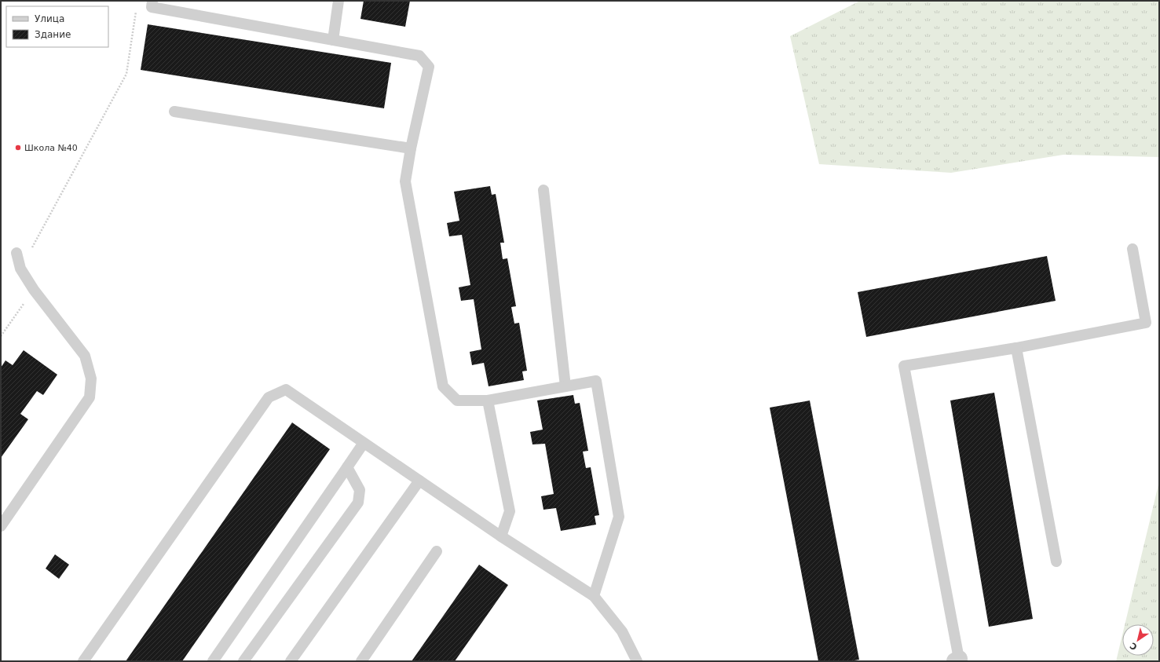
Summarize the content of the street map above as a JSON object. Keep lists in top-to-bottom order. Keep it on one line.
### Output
{"places":["Школа №40"],"legend":["Улица","Здание"],"north":"bottom left"}
